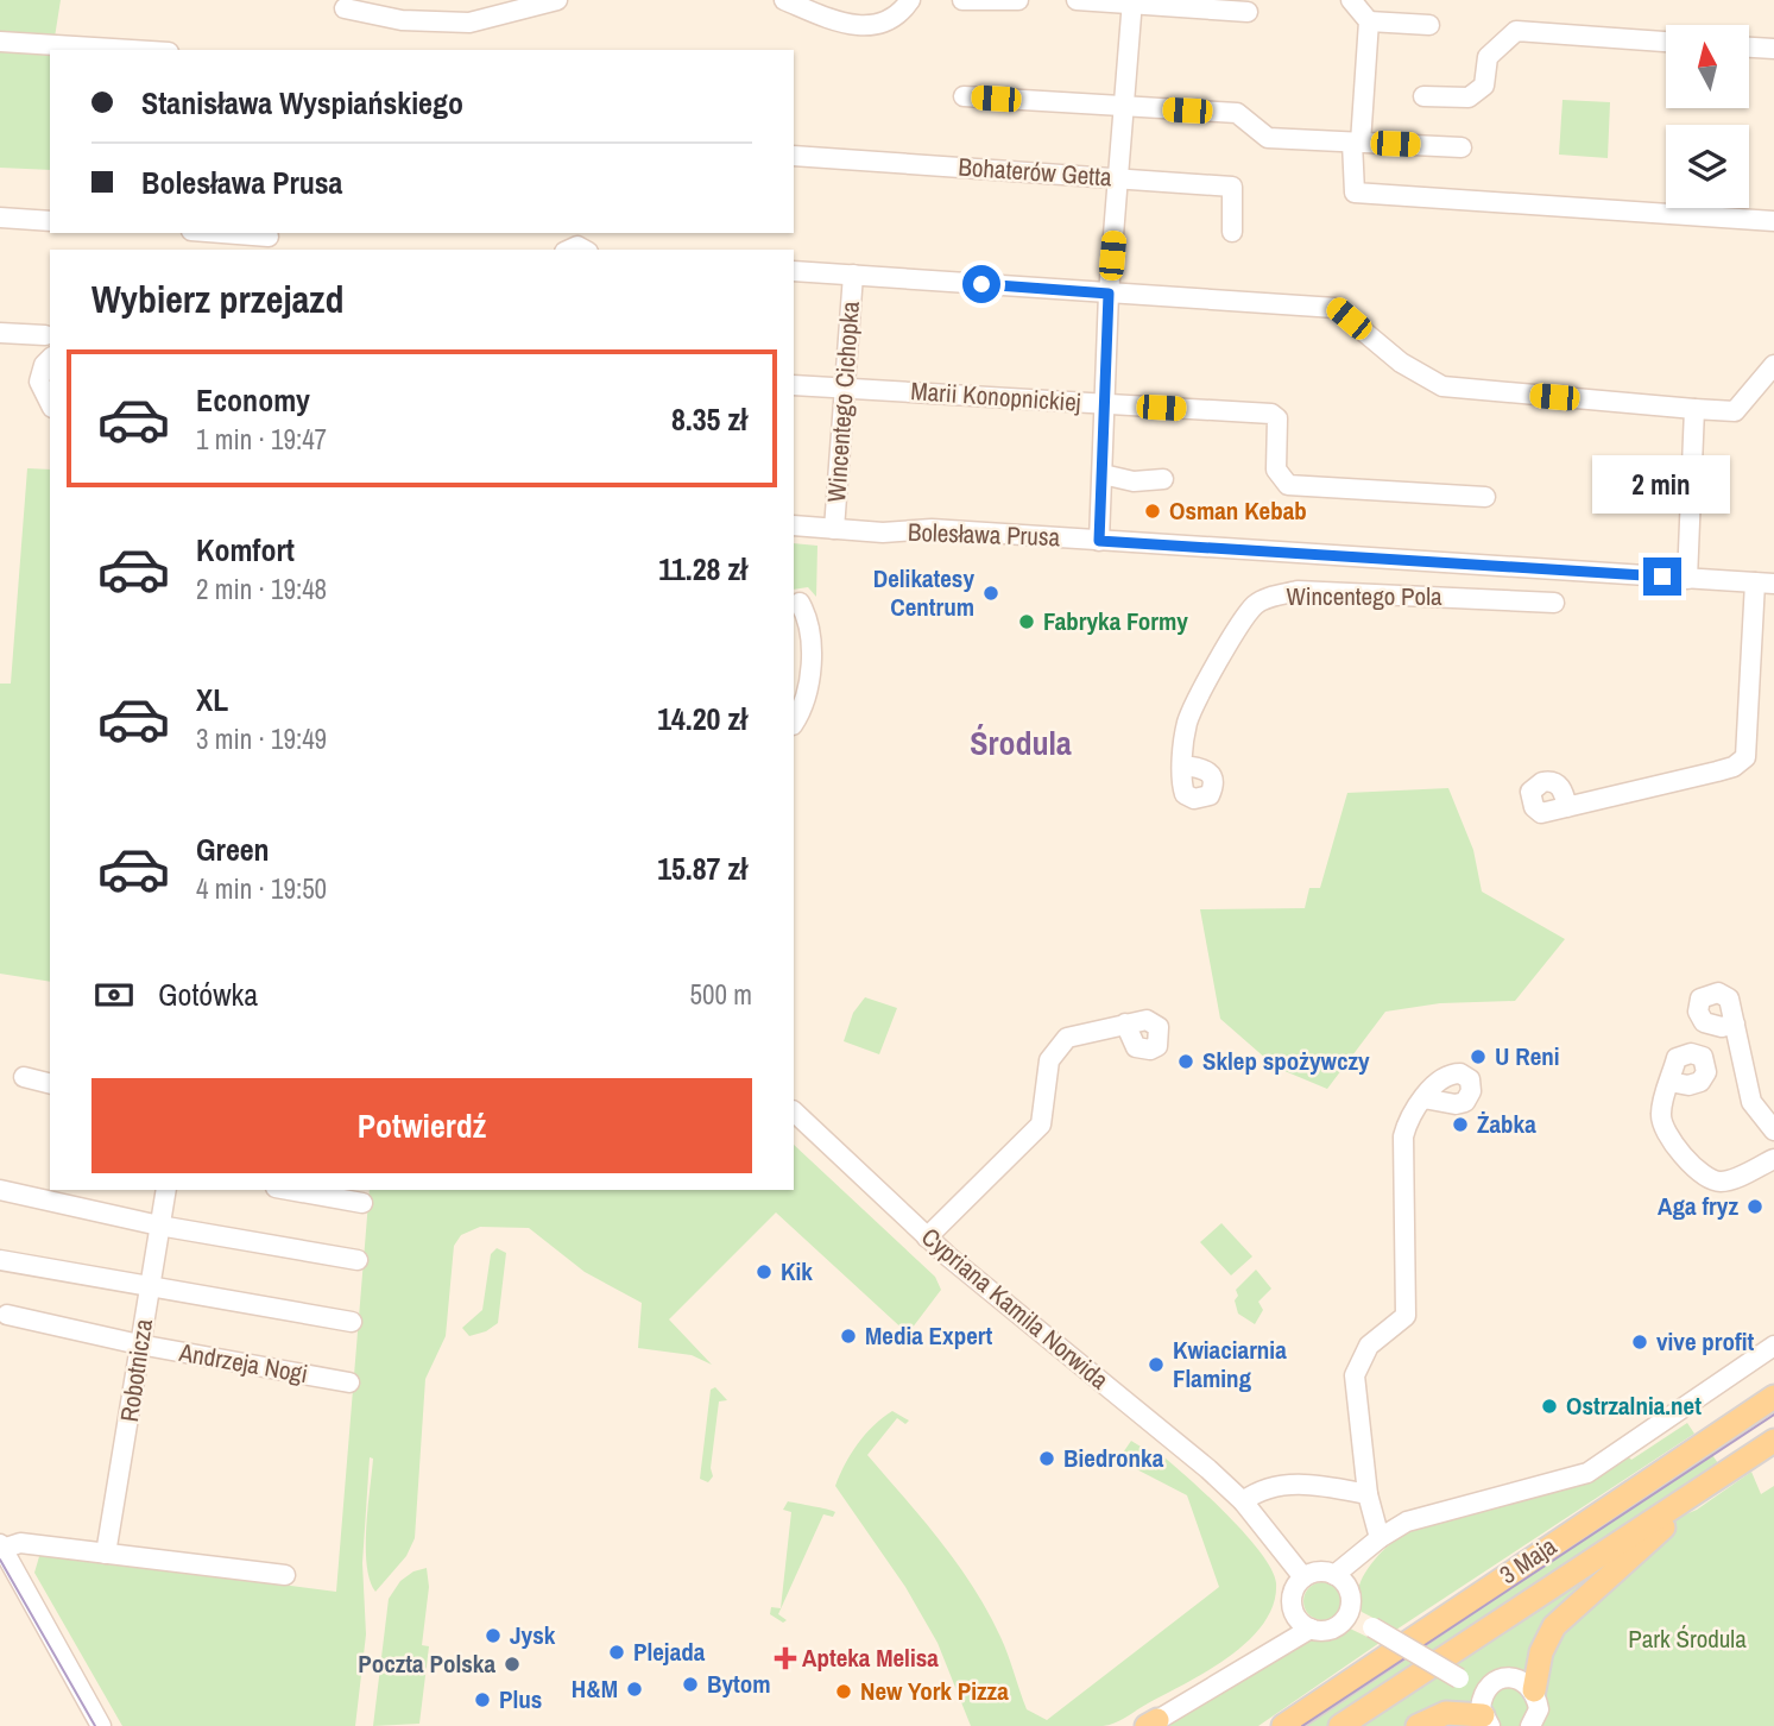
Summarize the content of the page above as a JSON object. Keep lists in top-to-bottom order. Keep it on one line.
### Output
{"streets":{"main road":["3 Maja"],"street":["Bohaterów Getta","Marii Konopnickiej","Wincentego Cichopka","Bolesława Prusa","Wincentego Pola","Cypriana Kamila Norwida","Andrzeja Nogi","Robotnicza"]},"crossings":[["Marii Konopnickiej","Wincentego Cichopka"],["Wincentego Cichopka","Bolesława Prusa"],["Andrzeja Nogi","Robotnicza"]],"districts":["Środula"],"parks":["Park Środula"],"places":{"other":["Osman Kebab","Delikatesy Centrum","Fabryka Formy","U Reni","Sklep spożywczy","Żabka","Aga fryz","Kik","Media Expert","vive profit","Kwiaciarnia Flaming","Ostrzalnia.net","Biedronka","Jysk","Plejada","Poczta Polska","Bytom","H&M","New York Pizza","Plus"],"health":["Apteka Melisa"]},"north":"top","page":{"banner":["Stanisława Wyspiańskiego","Bolesława Prusa"],"heading":"Wybierz przejazd","list":[{"name":"Economy","note":"1 min · 19:47","value":"8.35 zł"},{"name":"Komfort","note":"2 min · 19:48","value":"11.28 zł"},{"name":"XL","note":"3 min · 19:49","value":"14.20 zł"},{"name":"Green","note":"4 min · 19:50","value":"15.87 zł"}],"bubble":"2 min","pay":["Gotówka","500 m"],"buttons":"Potwierdź"}}
